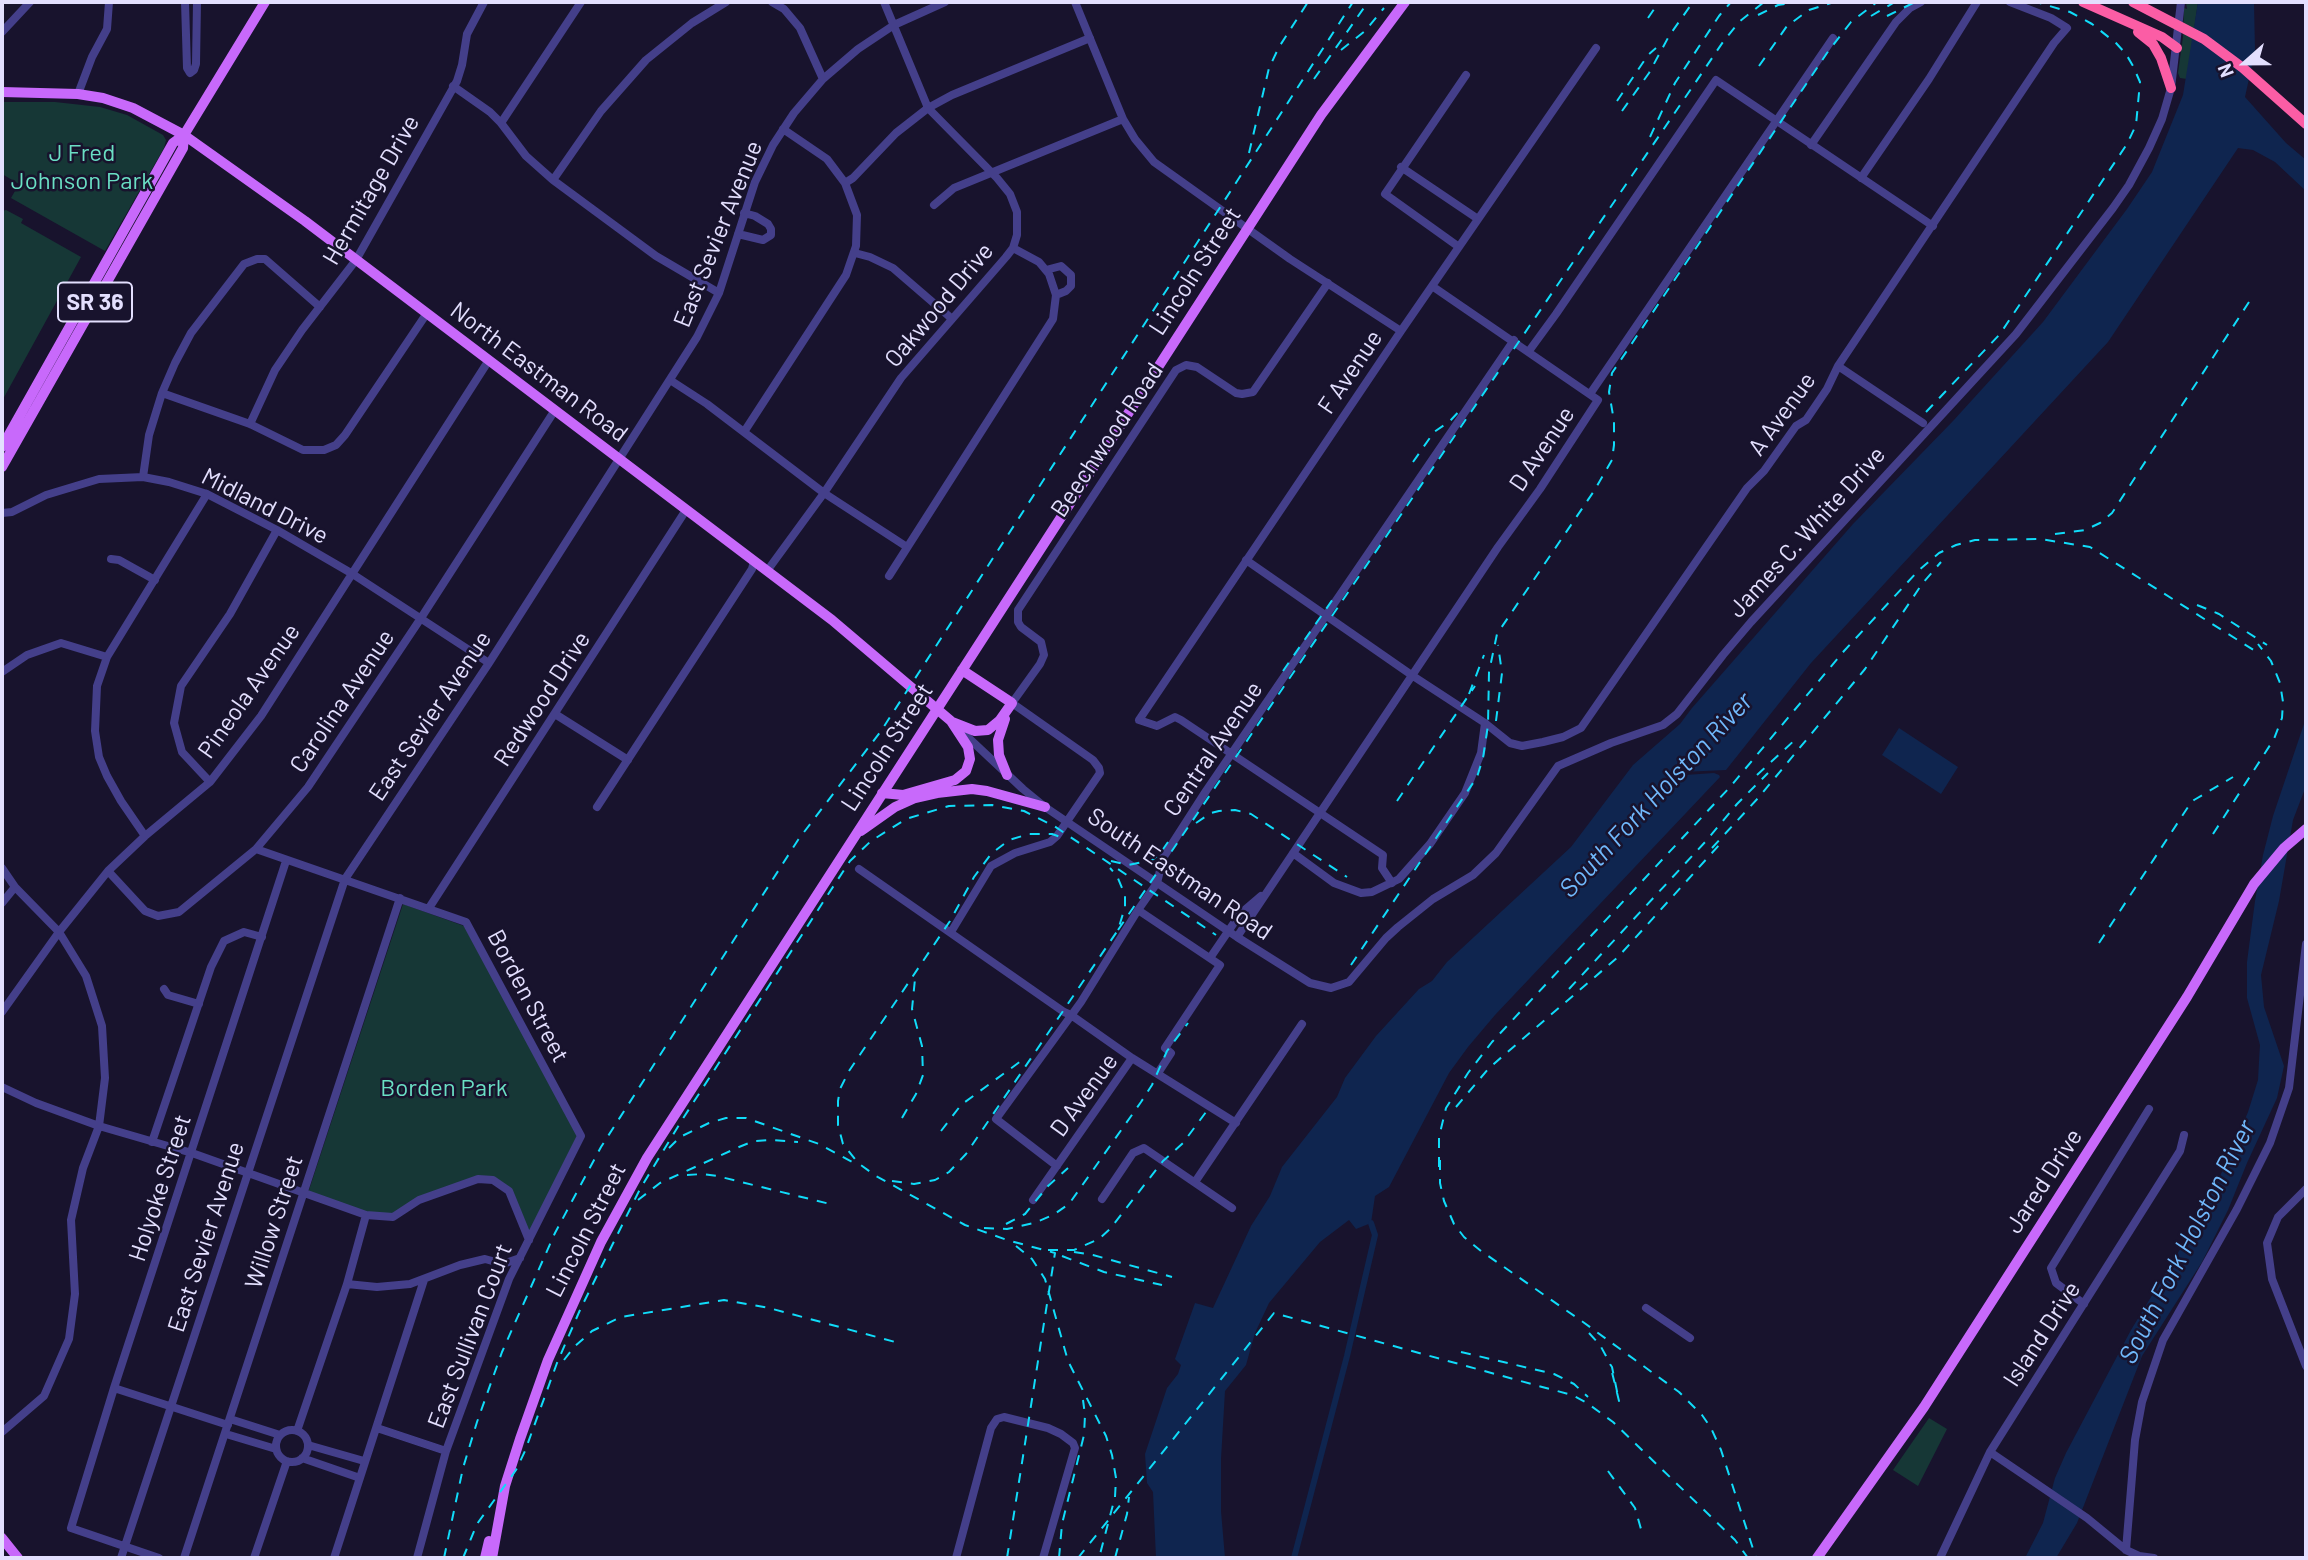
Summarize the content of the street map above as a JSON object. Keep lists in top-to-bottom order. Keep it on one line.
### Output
{"streets":{"main road":["Lincoln Street","SR 36","North Eastman Road","Jared Drive"],"street":["Hermitage Drive","East Sevier Avenue","Oakwood Drive","F Avenue","A Avenue","Beechwood Road","D Avenue","Midland Drive","James C. White Drive","Pineola Avenue","Redwood Drive","Carolina Avenue","Central Avenue","South Eastman Road","Borden Street","Holyoke Street","Willow Street","Island Drive","East Sullivan Court"]},"crossings":[["Hermitage Drive","North Eastman Road"],["East Sevier Avenue","Oakwood Drive"],["East Sevier Avenue","North Eastman Road"],["East Sevier Avenue","Midland Drive"],["East Sevier Avenue","Borden Street"],["East Sevier Avenue","Holyoke Street"],["SR 36","North Eastman Road"],["Oakwood Drive","North Eastman Road"],["North Eastman Road","Pineola Avenue"],["North Eastman Road","Redwood Drive"],["North Eastman Road","Carolina Avenue"],["North Eastman Road","South Eastman Road"],["F Avenue","Central Avenue"],["D Avenue","Central Avenue"],["D Avenue","South Eastman Road"],["Midland Drive","Pineola Avenue"],["Midland Drive","Carolina Avenue"],["James C. White Drive","South Eastman Road"],["Pineola Avenue","Carolina Avenue"],["Redwood Drive","Borden Street"],["Carolina Avenue","Borden Street"],["Central Avenue","South Eastman Road"],["Borden Street","Holyoke Street"],["Borden Street","Willow Street"],["Borden Street","East Sullivan Court"]],"water":["South Fork Holston River"],"parks":["J Fred Johnson Park","Borden Park"],"north":"left"}
